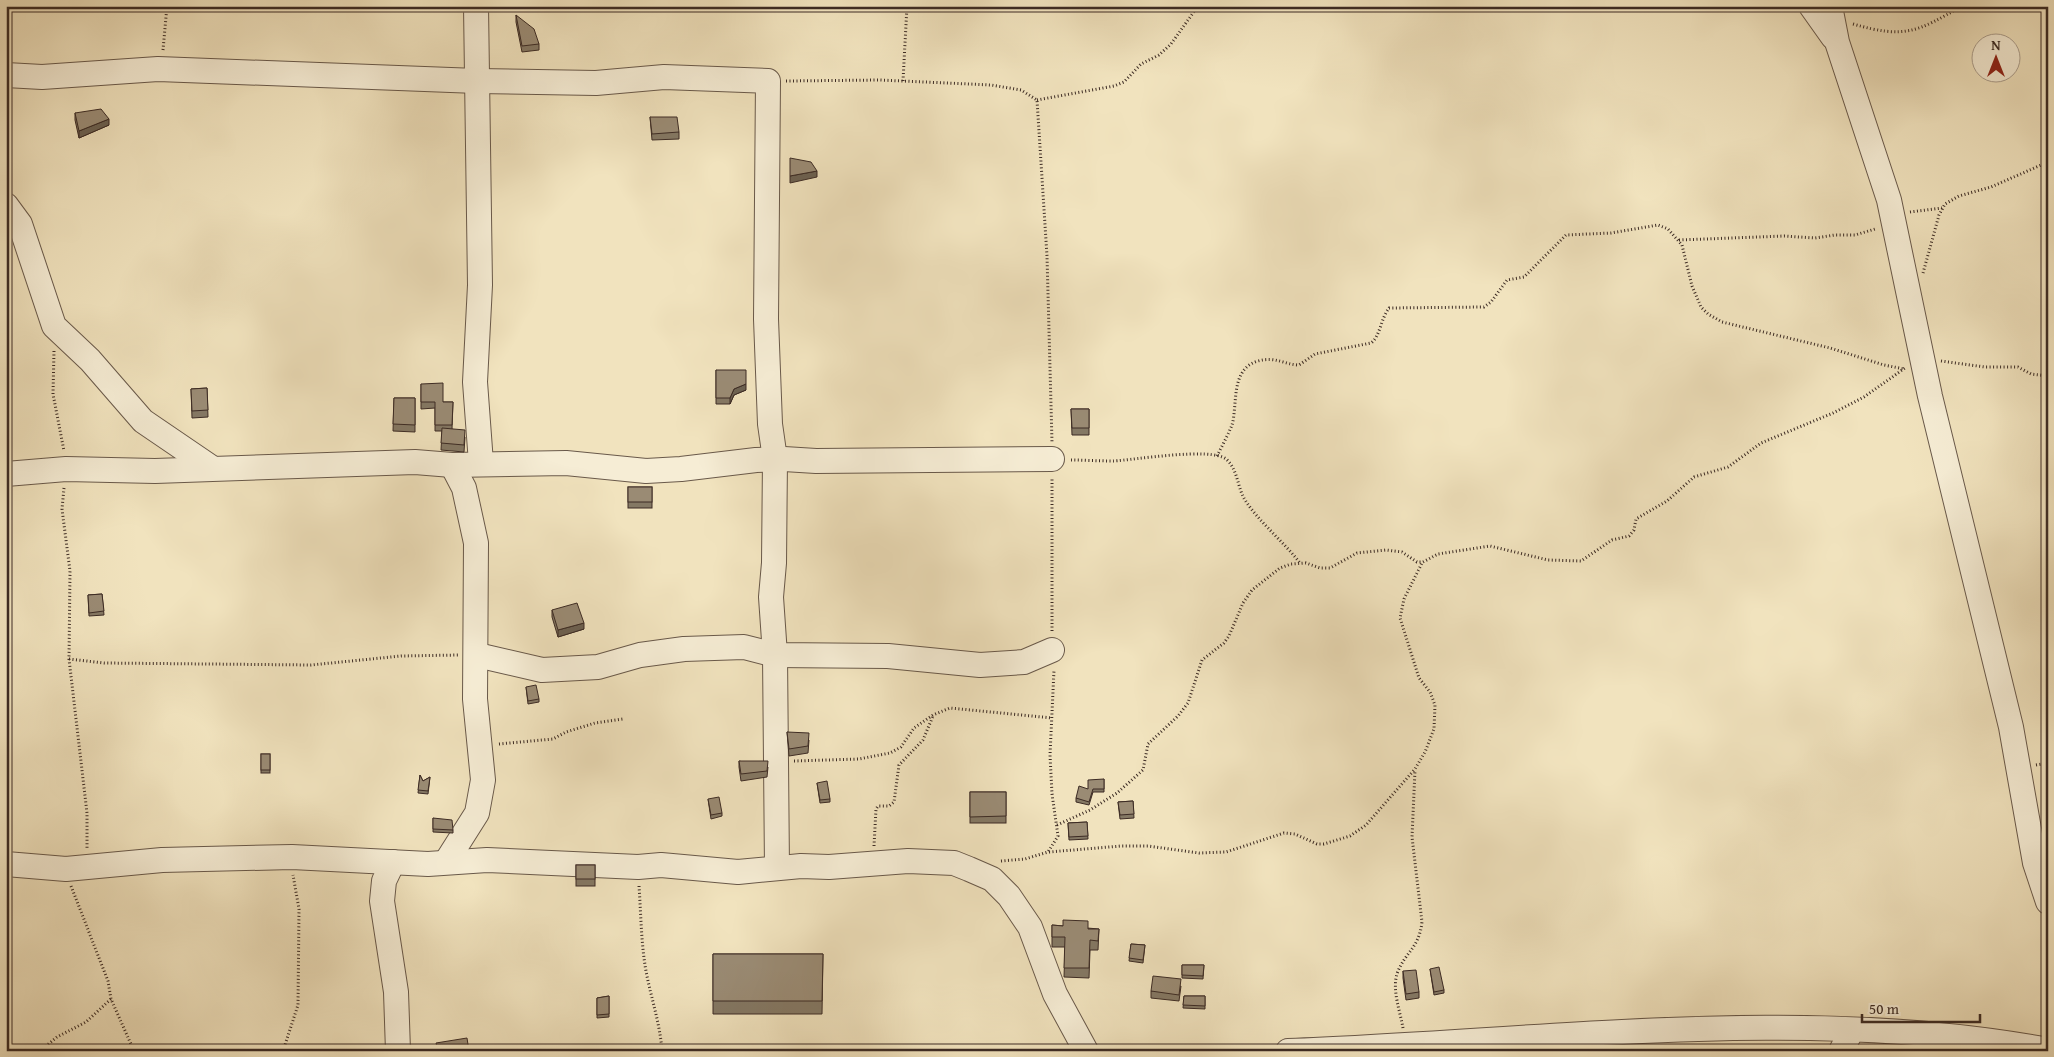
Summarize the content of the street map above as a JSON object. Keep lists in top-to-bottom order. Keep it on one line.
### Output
{"scale_bar":"50 m","north":"top"}
